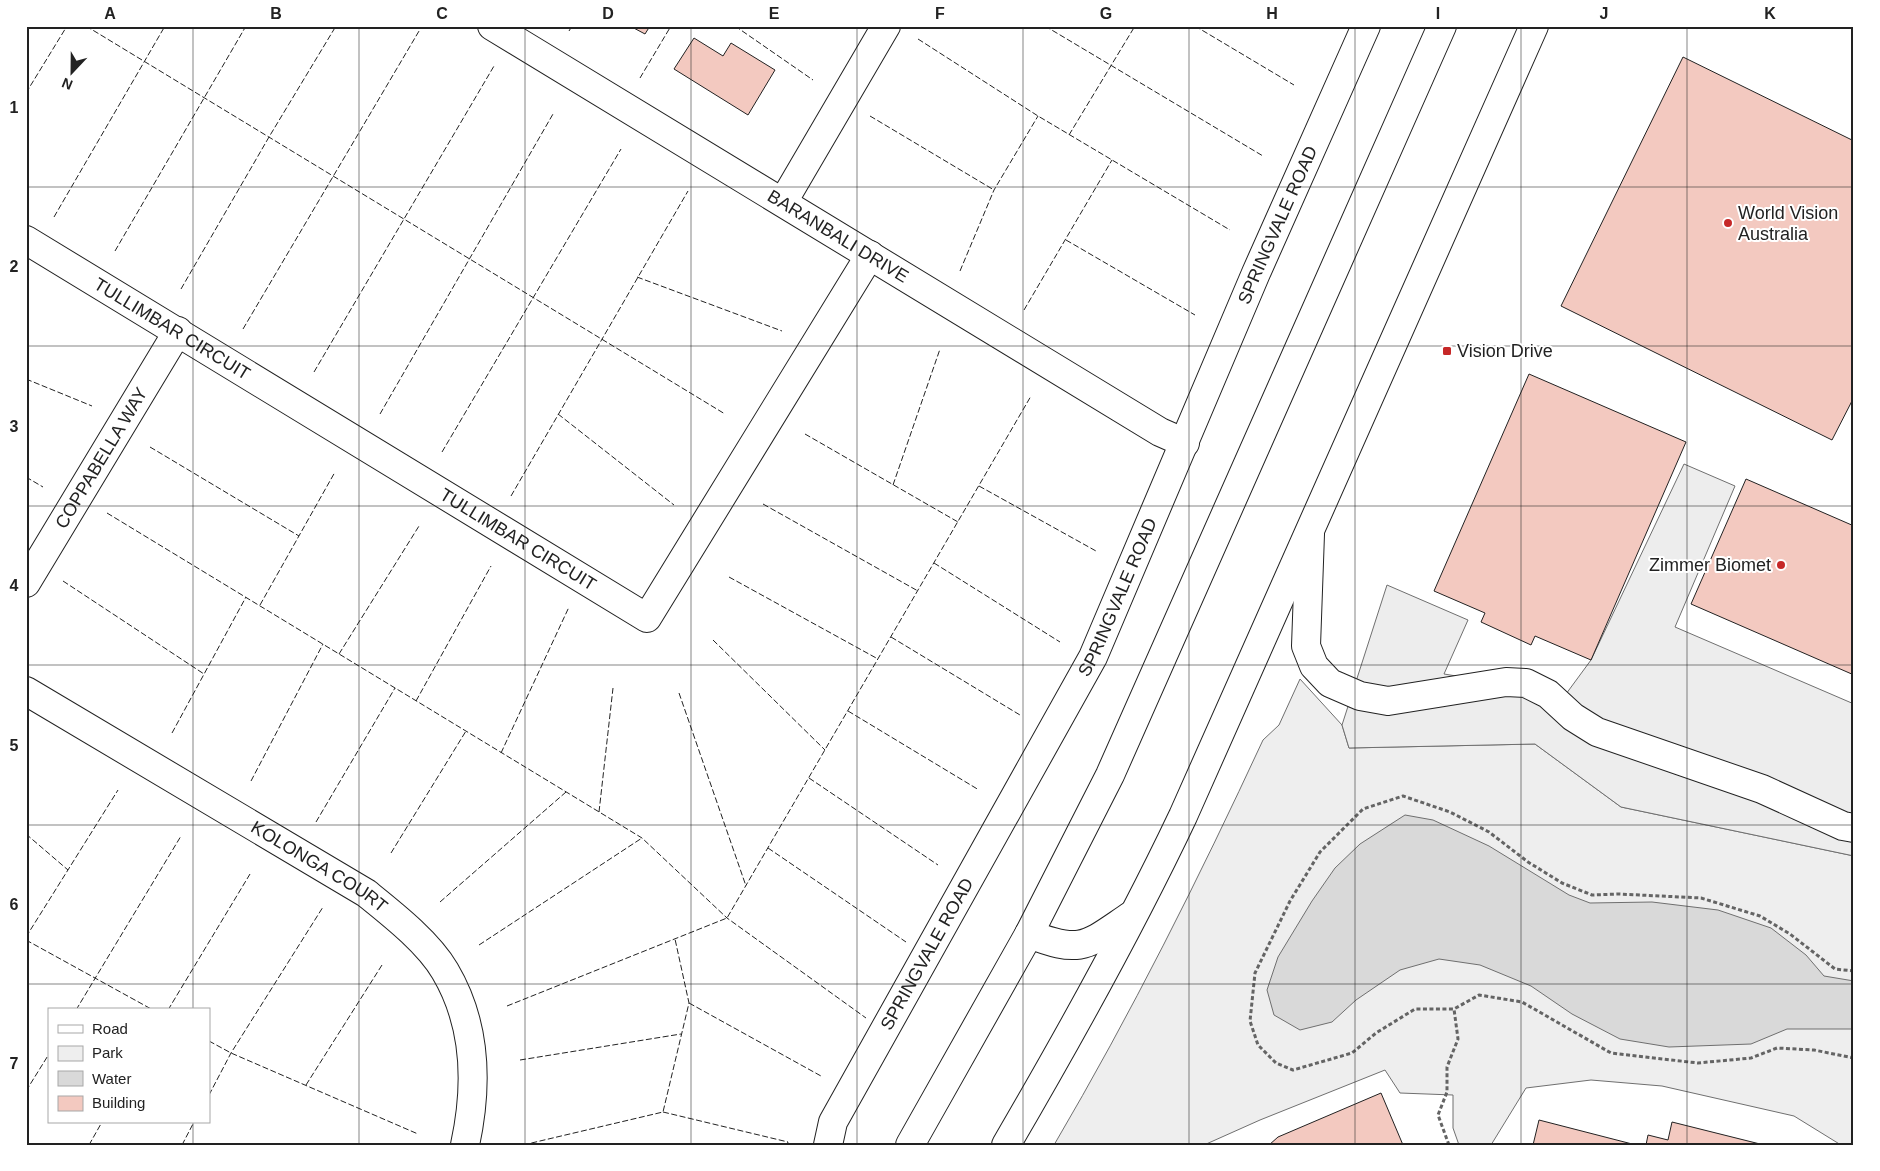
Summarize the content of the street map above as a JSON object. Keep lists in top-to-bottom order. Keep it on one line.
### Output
{"streets":{"main road":["SPRINGVALE ROAD","BARANBALI DRIVE","TULLIMBAR CIRCUIT","COPPABELLA WAY","KOLONGA COURT"]},"crossings":[["SPRINGVALE ROAD","BARANBALI DRIVE"],["BARANBALI DRIVE","TULLIMBAR CIRCUIT"],["TULLIMBAR CIRCUIT","COPPABELLA WAY"]],"places":{"other":["World Vision Australia","Zimmer Biomet"],"transit":["Vision Drive"]},"legend":["Road","Park","Water","Building"],"north":"bottom","grid":{"columns":["A","B","C","D","E","F","G","H","I","J","K"],"rows":["1","2","3","4","5","6","7"]}}
